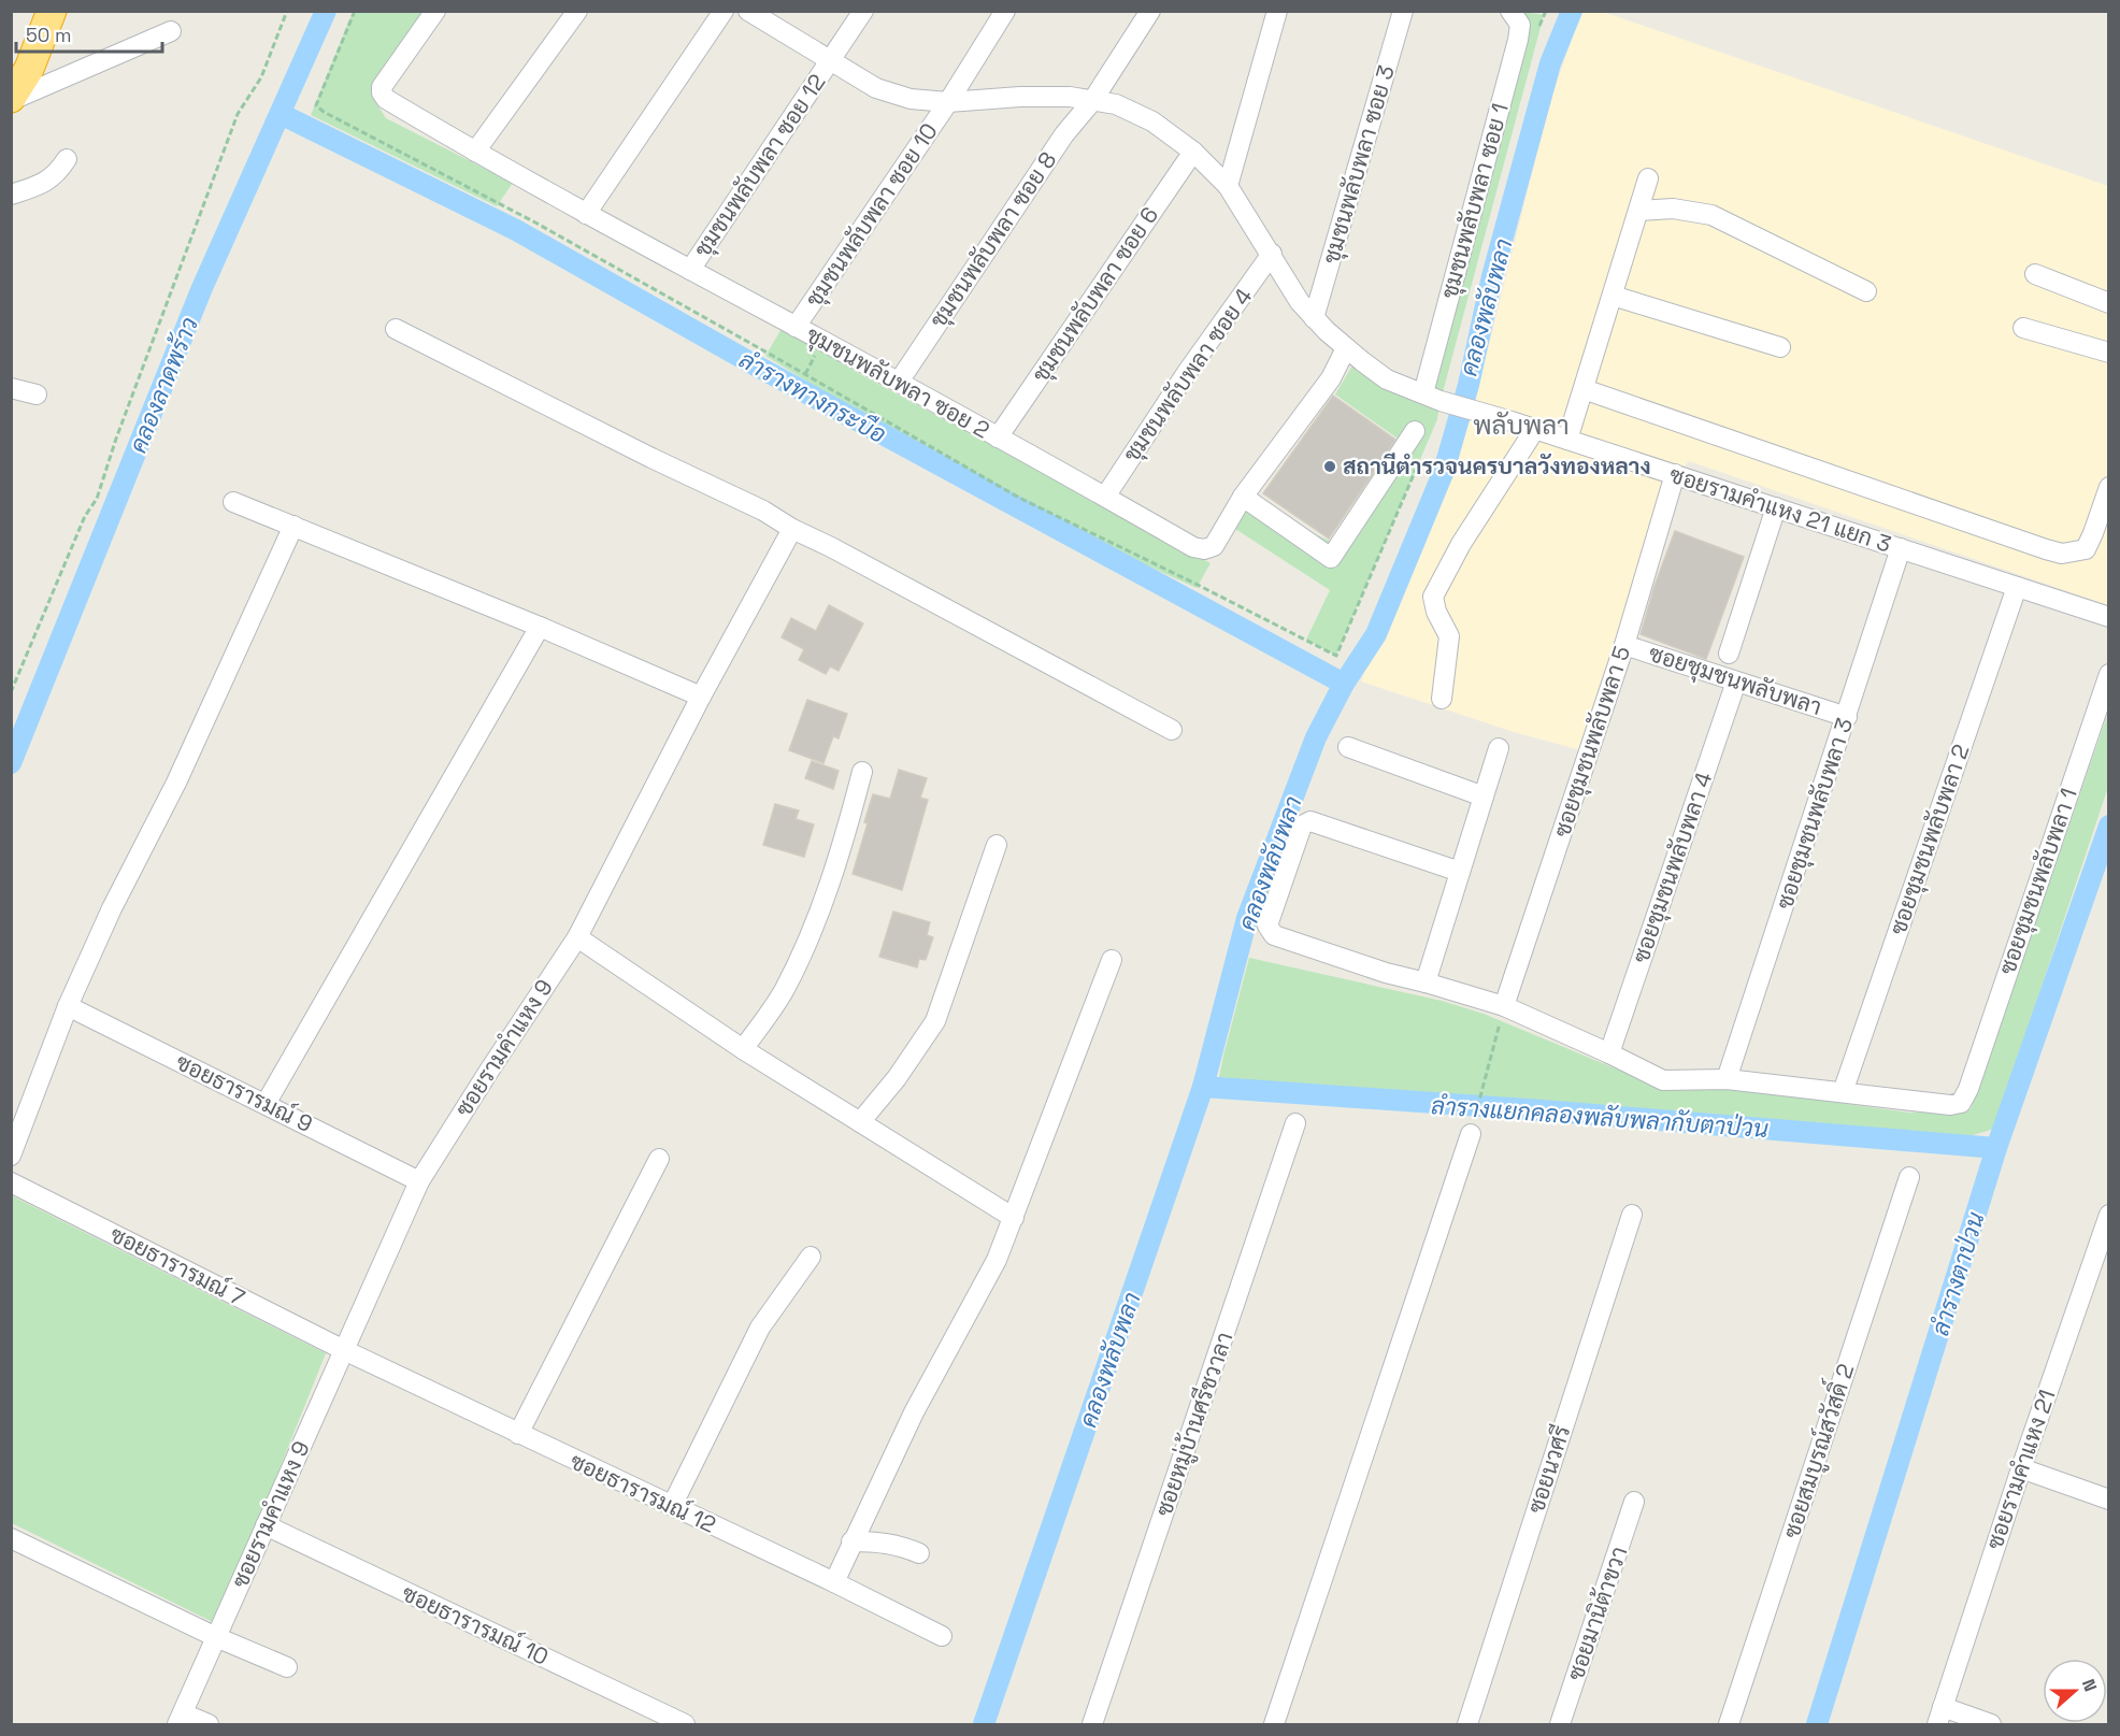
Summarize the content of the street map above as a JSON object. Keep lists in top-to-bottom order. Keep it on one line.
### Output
{"streets":{"street":["ชุมชนพลับพลา ซอย 3","ชุมชนพลับพลา ซอย 12","ชุมชนพลับพลา ซอย 1","ชุมชนพลับพลา ซอย 10","ชุมชนพลับพลา ซอย 8","ชุมชนพลับพลา ซอย 6","ชุมชนพลับพลา ซอย 4","ชุมชนพลับพลา ซอย 2","ซอยรามคำแหง 21 แยก 3","ซอยชุมชนพลับพลา","ซอยชุมชนพลับพลา 5","ซอยชุมชนพลับพลา 3","ซอยชุมชนพลับพลา 2","ซอยชุมชนพลับพลา 4","ซอยชุมชนพลับพลา 1","ซอยรามคำแหง 9","ซอยธารารมณ์ 9","ซอยธารารมณ์ 7","ซอยหมู่บ้านศรีชวาลา","ซอยสมบูรณ์สวัสดิ์ 2","ซอยนวศรี","ซอยรามคำแหง 21","ซอยธารารมณ์ 12","ซอยมานิต้าขวา","ซอยธารารมณ์ 10"]},"crossings":[["ชุมชนพลับพลา ซอย 12","ชุมชนพลับพลา ซอย 2"],["ชุมชนพลับพลา ซอย 1","ซอยรามคำแหง 21 แยก 3"],["ชุมชนพลับพลา ซอย 10","ชุมชนพลับพลา ซอย 2"],["ชุมชนพลับพลา ซอย 8","ชุมชนพลับพลา ซอย 2"],["ชุมชนพลับพลา ซอย 6","ชุมชนพลับพลา ซอย 2"],["ชุมชนพลับพลา ซอย 4","ชุมชนพลับพลา ซอย 2"],["ซอยรามคำแหง 21 แยก 3","ซอยชุมชนพลับพลา 5"],["ซอยรามคำแหง 21 แยก 3","ซอยชุมชนพลับพลา 3"],["ซอยรามคำแหง 21 แยก 3","ซอยชุมชนพลับพลา 2"],["ซอยชุมชนพลับพลา","ซอยชุมชนพลับพลา 5"],["ซอยชุมชนพลับพลา","ซอยชุมชนพลับพลา 3"],["ซอยชุมชนพลับพลา","ซอยชุมชนพลับพลา 4"],["ซอยชุมชนพลับพลา 2","ซอยชุมชนพลับพลา 1"],["ซอยรามคำแหง 9","ซอยธารารมณ์ 9"],["ซอยรามคำแหง 9","ซอยธารารมณ์ 7"],["ซอยรามคำแหง 9","ซอยธารารมณ์ 12"],["ซอยรามคำแหง 9","ซอยธารารมณ์ 10"],["ซอยธารารมณ์ 7","ซอยธารารมณ์ 12"]],"districts":["พลับพลา"],"water":["คลองพลับพลา","คลองลาดพร้าว","ลำรางทางกระบือ","ลำรางแยกคลองพลับพลากับตาป่วน","ลำรางตาป่วน"],"places":["สถานีตำรวจนครบาลวังทองหลาง"],"scale_bar":"50 m","north":"right"}
